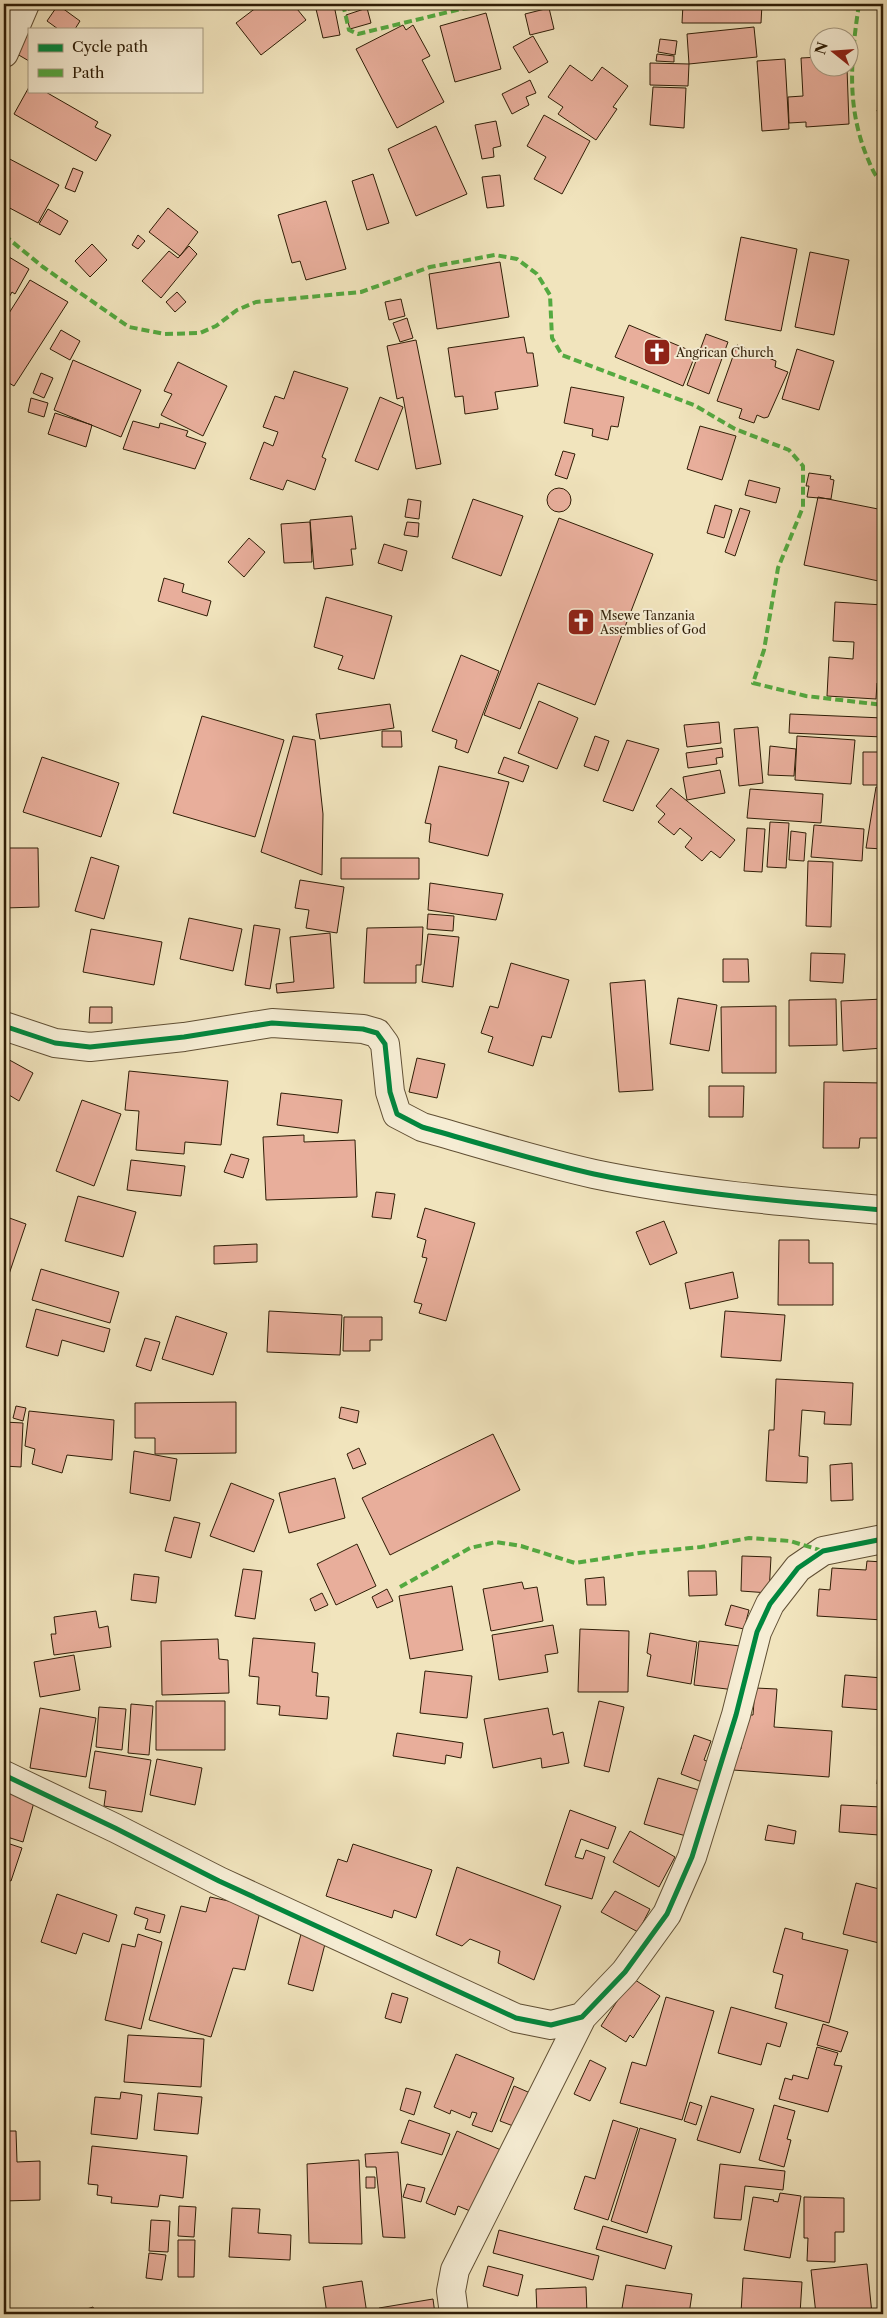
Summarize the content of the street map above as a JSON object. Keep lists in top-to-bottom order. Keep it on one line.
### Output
{"places":{"church":["Angrican Church","Msewe Tanzania Assemblies of God"]},"legend":["Cycle path","Path"],"north":"left"}
